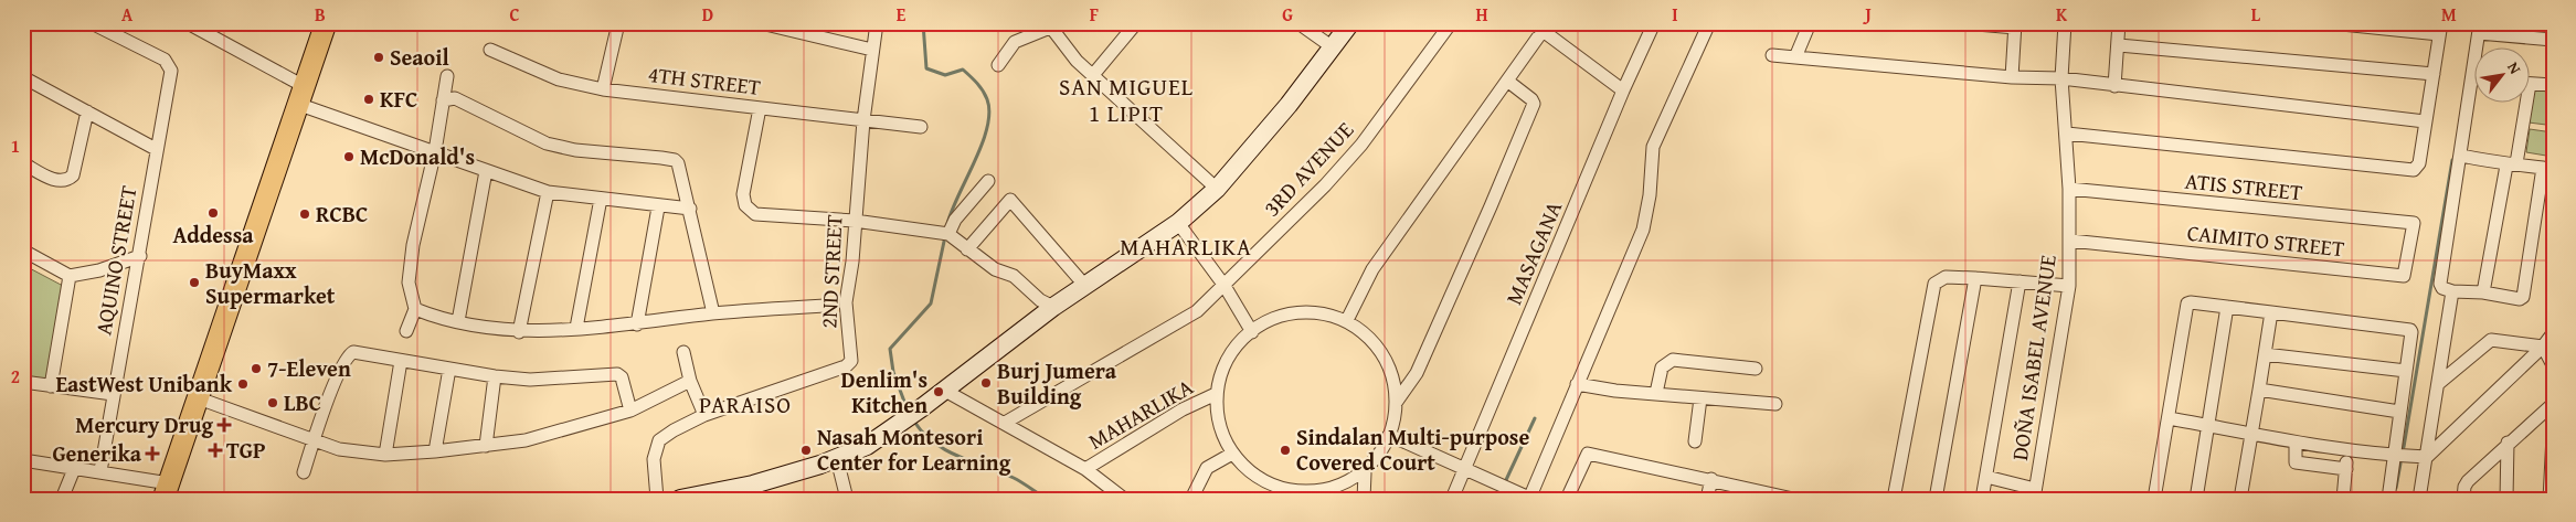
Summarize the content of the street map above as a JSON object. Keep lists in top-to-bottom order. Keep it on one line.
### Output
{"streets":{"street":["4TH STREET","3RD AVENUE","ATIS STREET","CAIMITO STREET","MASAGANA","AQUINO STREET","2ND STREET","DOÑA ISABEL AVENUE","MAHARLIKA"]},"crossings":[["4TH STREET","2ND STREET"],["3RD AVENUE","MAHARLIKA"],["ATIS STREET","CAIMITO STREET"],["ATIS STREET","DOÑA ISABEL AVENUE"],["CAIMITO STREET","DOÑA ISABEL AVENUE"]],"districts":["SAN MIGUEL 1 LIPIT","MAHARLIKA","PARAISO"],"places":{"other":["Seaoil","KFC","McDonald's","Addessa","RCBC","BuyMaxx Supermarket","7-Eleven","Burj Jumera Building","EastWest Unibank","Denlim's Kitchen","LBC","Nasah Montesori Center for Learning","Sindalan Multi-purpose Covered Court"],"health":["Mercury Drug","TGP","Generika"]},"north":"top right","grid":{"columns":["A","B","C","D","E","F","G","H","I","J","K","L","M"],"rows":["1","2"]}}
